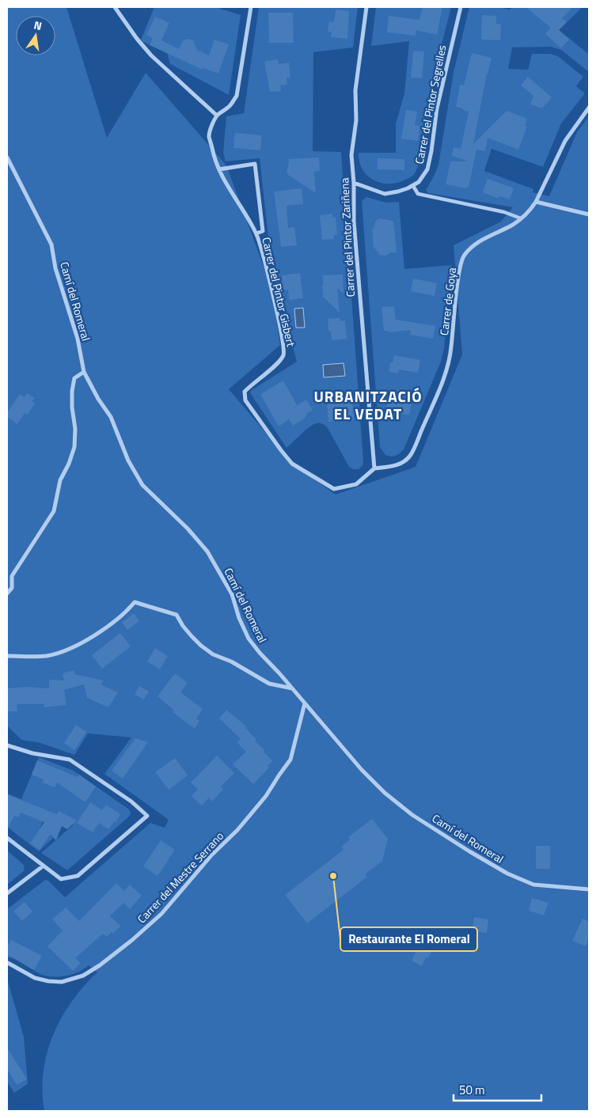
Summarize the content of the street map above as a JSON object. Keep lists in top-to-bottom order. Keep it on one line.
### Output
{"streets":{"street":["Carrer del Pintor Segrelles","Carrer del Pintor Zariñena","Carrer del Pintor Gisbert","Camí del Romeral","Carrer de Goya","Carrer del Mestre Serrano"]},"crossings":[["Carrer del Pintor Segrelles","Carrer del Pintor Zariñena"],["Carrer del Pintor Zariñena","Carrer del Pintor Gisbert"],["Carrer del Pintor Zariñena","Carrer de Goya"],["Carrer del Pintor Gisbert","Carrer de Goya"],["Camí del Romeral","Carrer del Mestre Serrano"]],"districts":["URBANITZACIÓ EL VEDAT"],"places":["Restaurante El Romeral"],"scale_bar":"50 m","north":"top"}
